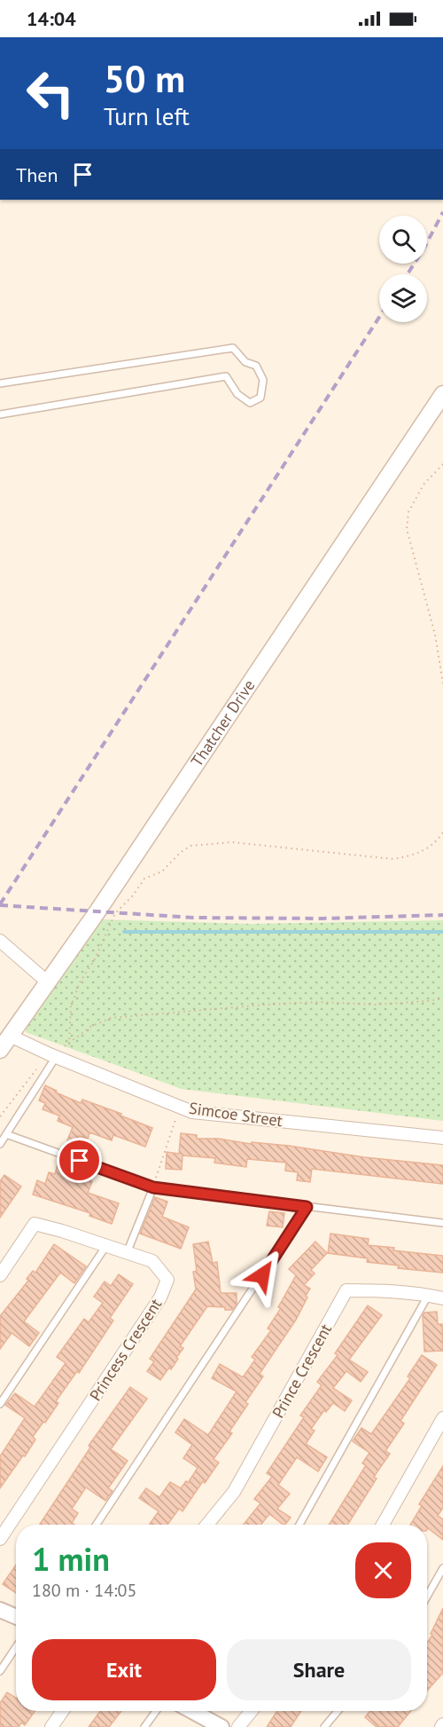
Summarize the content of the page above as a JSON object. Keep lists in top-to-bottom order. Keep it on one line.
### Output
{"streets":{"main road":["Thatcher Drive"],"street":["Simcoe Street","Princess Crescent","Prince Crescent"]},"crossings":[["Thatcher Drive","Simcoe Street"]],"page":{"status":"14:04","turn":["50 m","Turn left"],"then":"Then","heading":["1 min","180 m · 14:05"],"buttons":["Exit","Share"]}}
